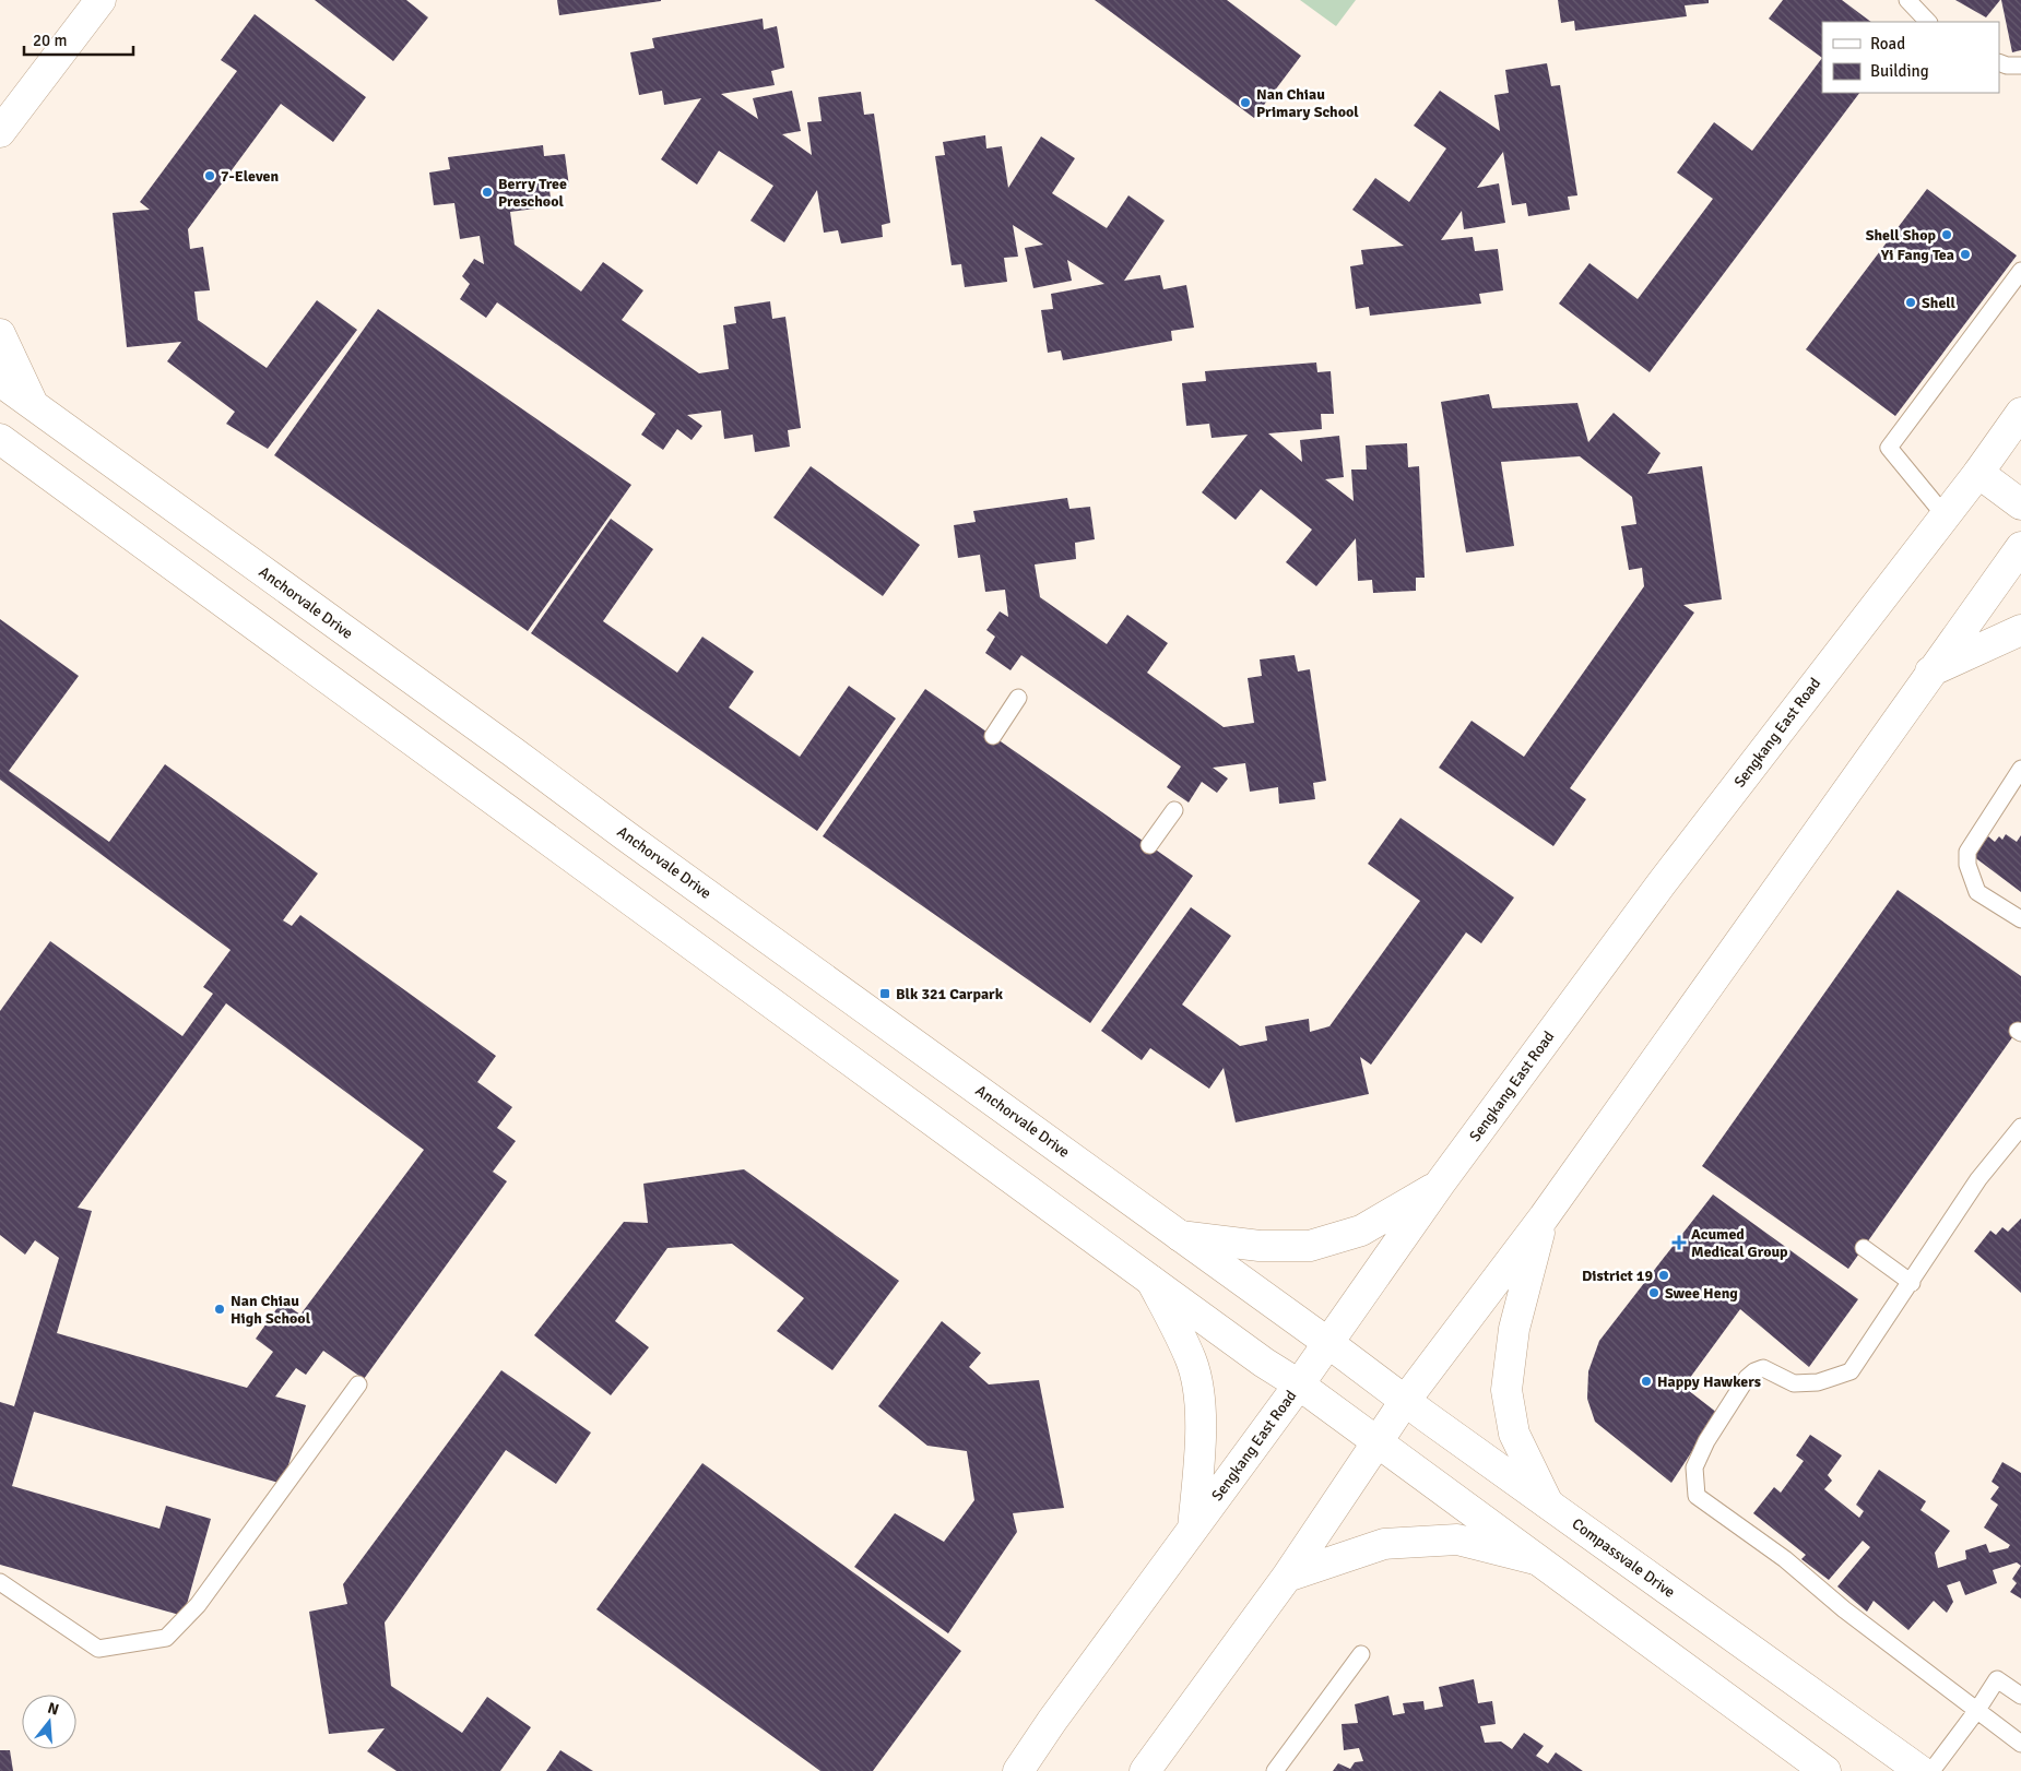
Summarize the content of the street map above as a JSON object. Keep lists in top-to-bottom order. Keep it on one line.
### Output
{"streets":{"street":["Anchorvale Drive","Sengkang East Road","Compassvale Drive"]},"crossings":[["Anchorvale Drive","Sengkang East Road"],["Anchorvale Drive","Compassvale Drive"],["Sengkang East Road","Compassvale Drive"]],"places":{"other":["Nan Chiau Primary School","7-Eleven","Berry Tree Preschool","Shell Shop","Yi Fang Tea","Shell","District 19","Swee Heng","Nan Chiau High School","Happy Hawkers"],"transit":["Blk 321 Carpark"],"health":["Acumed Medical Group"]},"legend":["Road","Building"],"scale_bar":"20 m","north":"top"}
